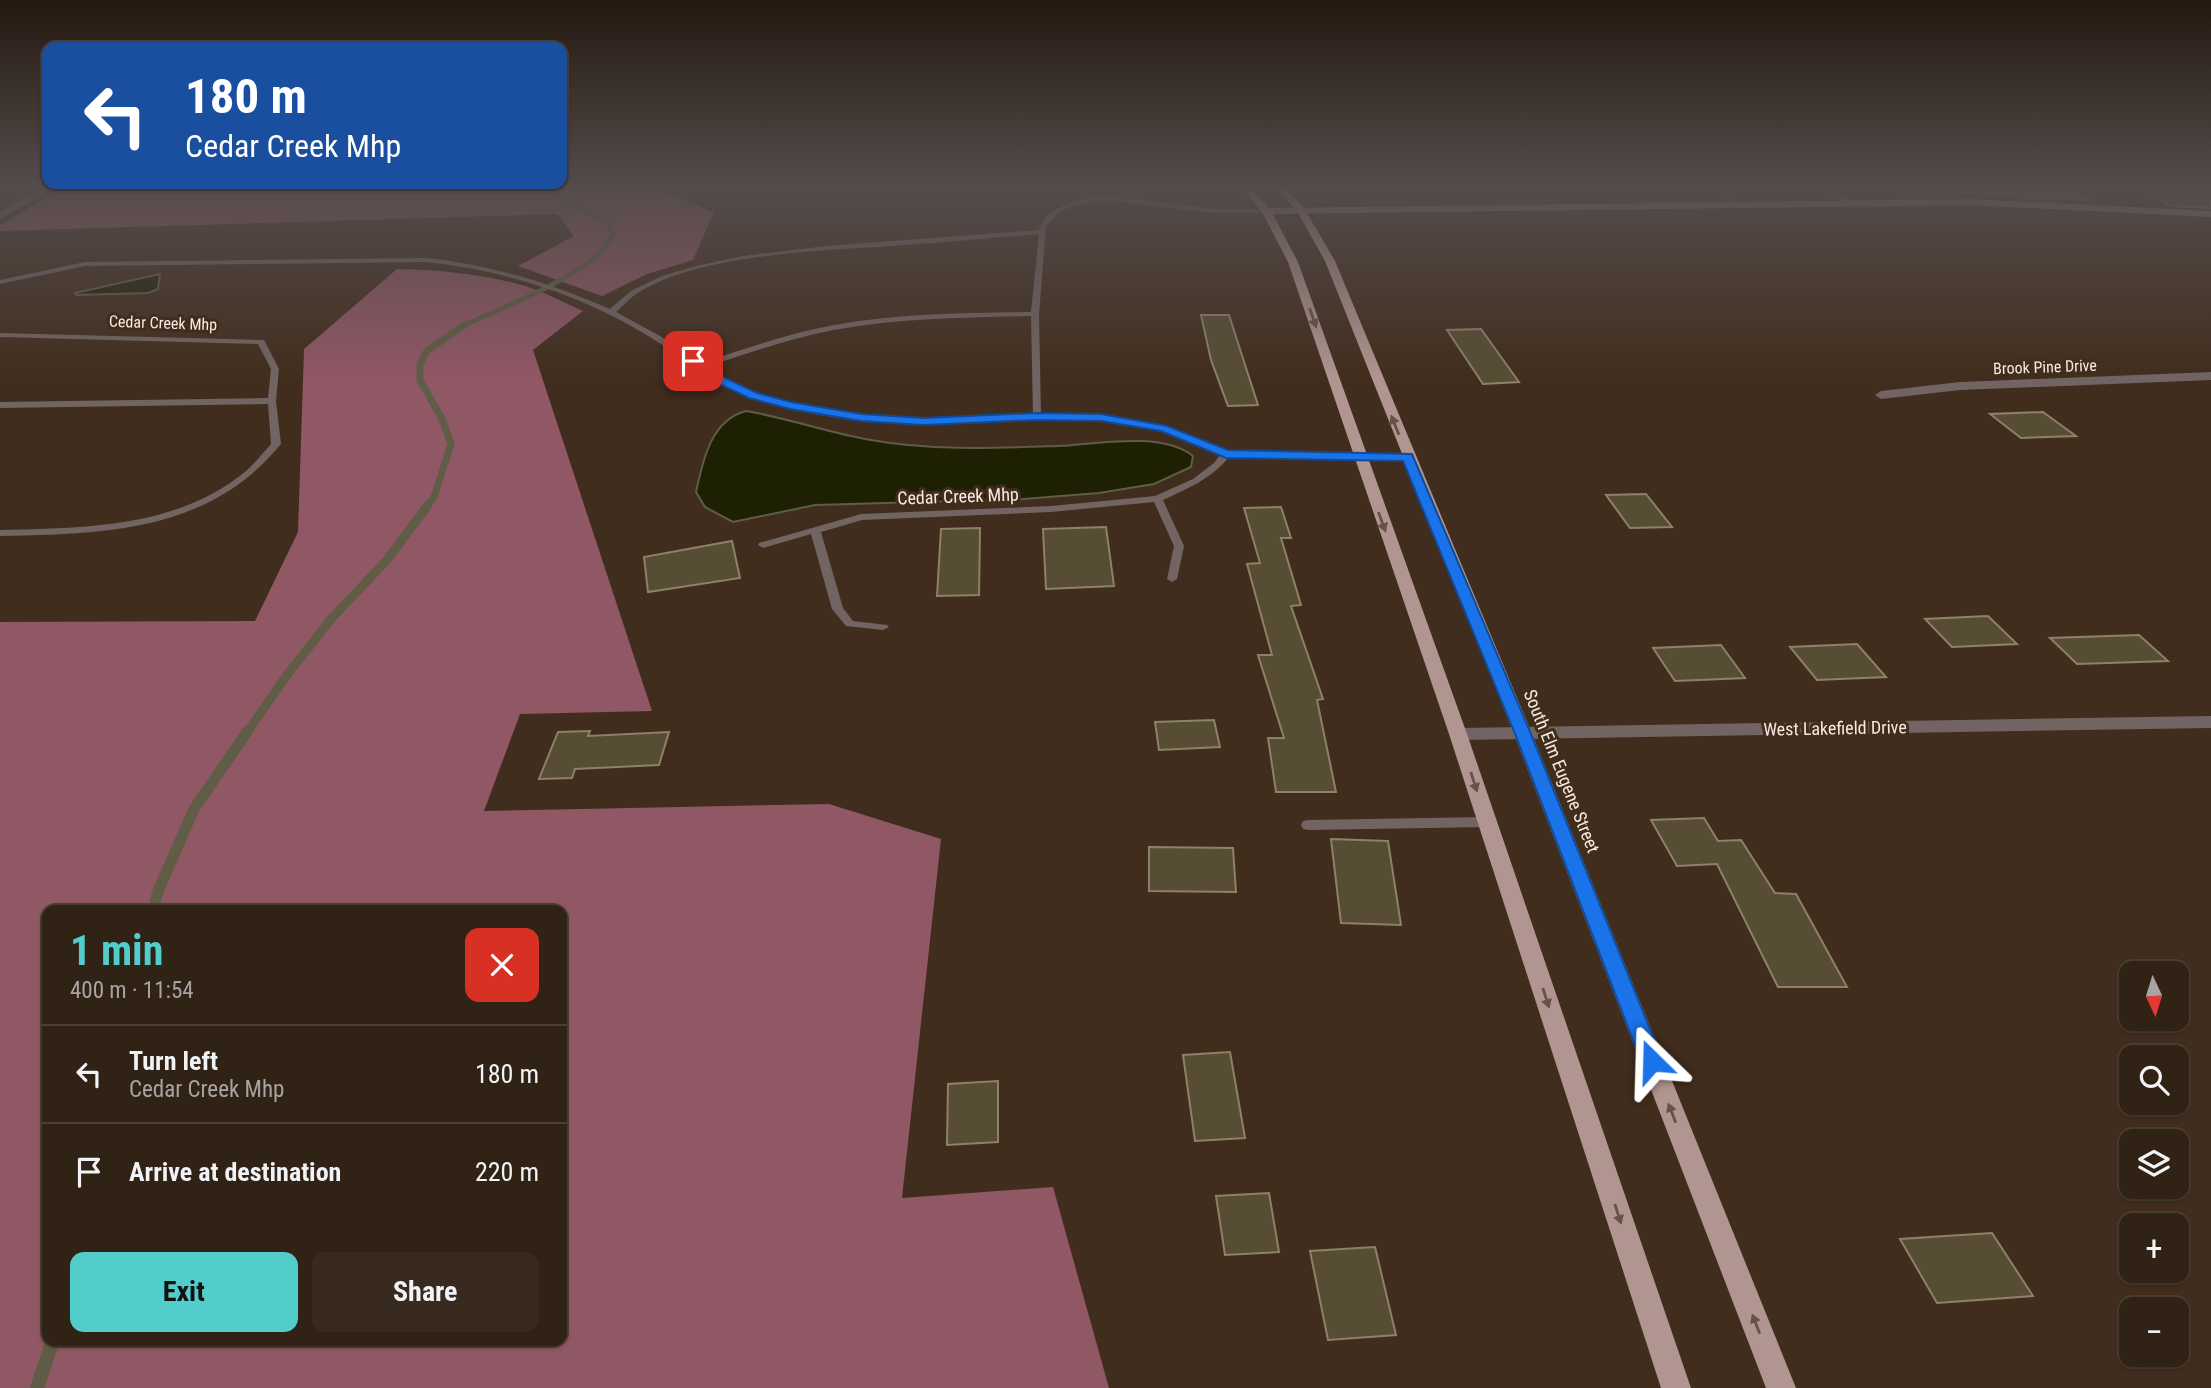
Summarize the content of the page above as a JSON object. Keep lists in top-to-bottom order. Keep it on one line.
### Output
{"streets":{"main road":["South Elm Eugene Street"],"street":["Brook Pine Drive","West Lakefield Drive"],"lane":["Cedar Creek Mhp"]},"crossings":[["West Lakefield Drive","South Elm Eugene Street"]],"north":"bottom","page":{"turn":["180 m","Cedar Creek Mhp"],"heading":["1 min","400 m · 11:54"],"map_buttons":["+","−"],"list":[{"name":"Turn left","note":"Cedar Creek Mhp","value":"180 m"},{"name":"Arrive at destination","value":"220 m"}],"buttons":["Exit","Share"]}}
